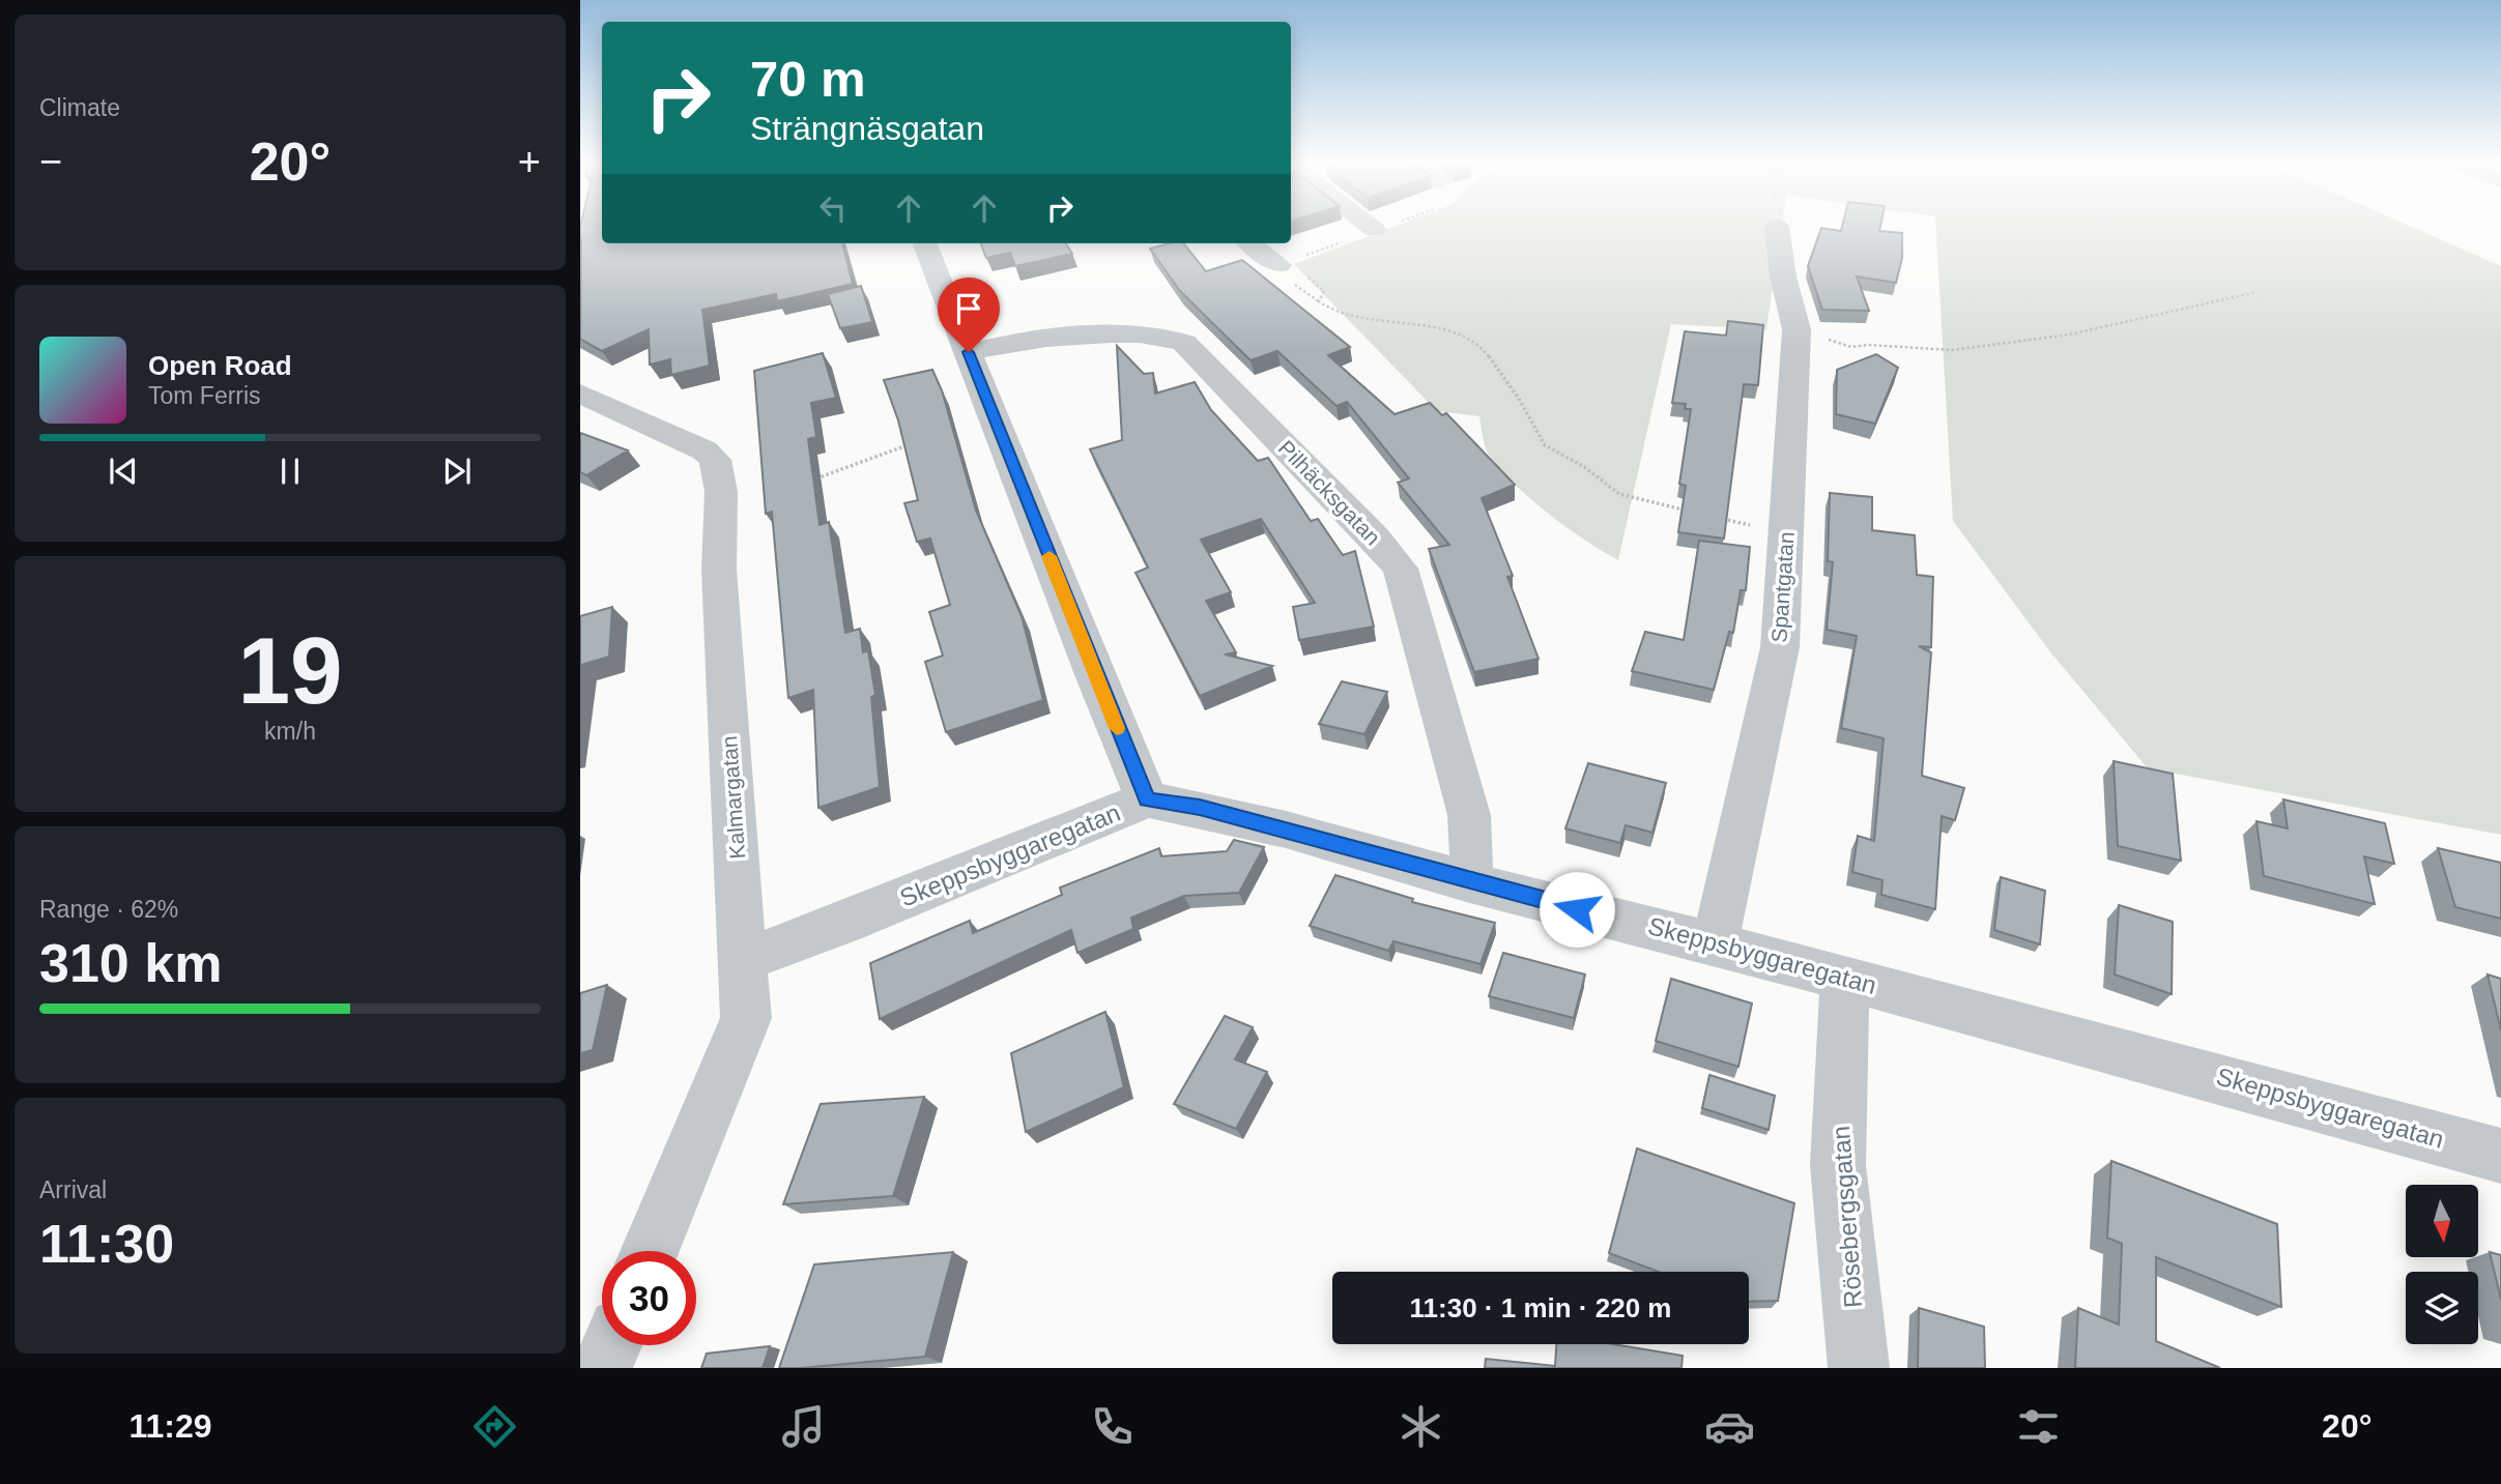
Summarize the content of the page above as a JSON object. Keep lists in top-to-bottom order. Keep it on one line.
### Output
{"streets":{"street":["Pilhäcksgatan","Spantgatan","Kalmargatan","Skeppsbyggaregatan","Rösebergsgatan"]},"crossings":[["Pilhäcksgatan","Skeppsbyggaregatan"],["Spantgatan","Skeppsbyggaregatan"],["Kalmargatan","Skeppsbyggaregatan"],["Skeppsbyggaregatan","Rösebergsgatan"]],"north":"bottom","page":{"tile":["Climate",["19","km/h"],["Range · 62%","310 km"],["Arrival","11:30"]],"turn":["70 m","Strängnäsgatan"],"heat":["−","20°","+"],"song":["Open Road","Tom Ferris"],"limit":"30","trip":"11:30 · 1 min · 220 m","tabs":["11:29","20°"]}}
